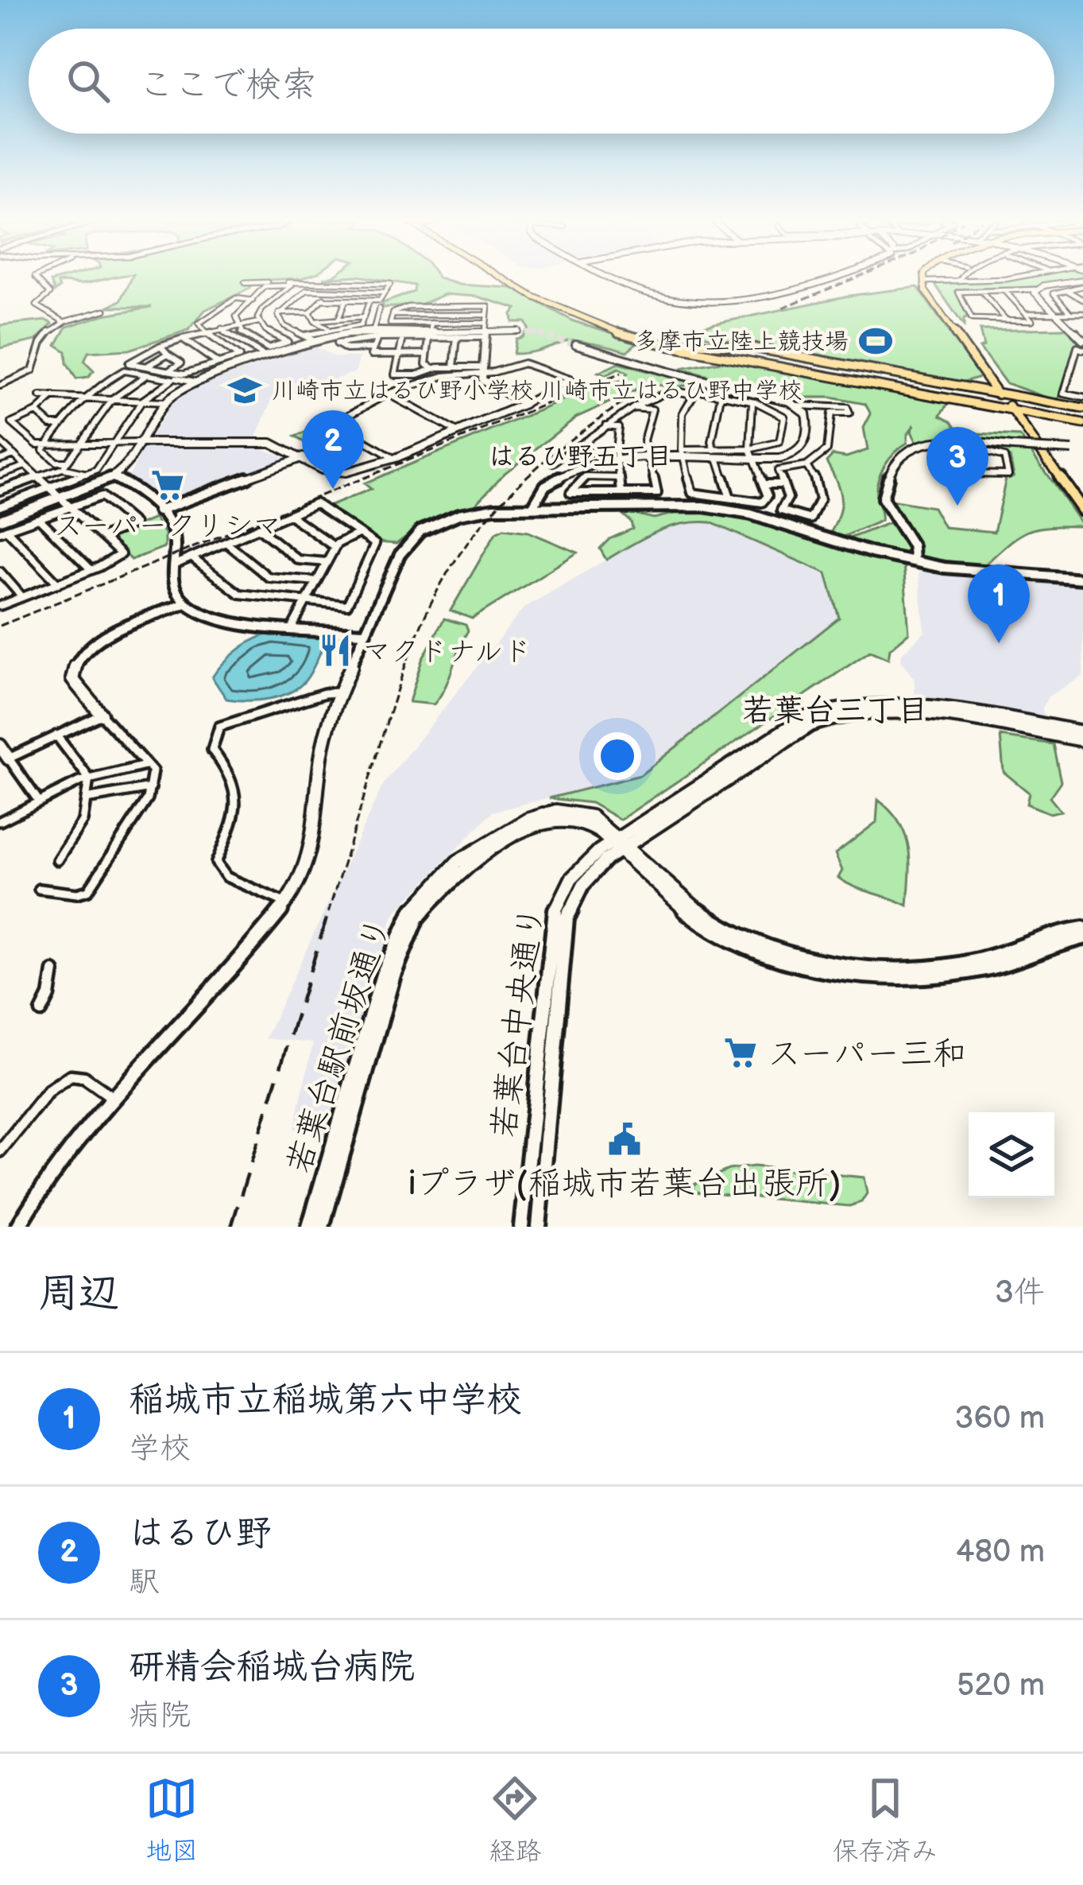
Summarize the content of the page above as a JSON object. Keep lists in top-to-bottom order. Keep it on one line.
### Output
{"streets":{"street":["若葉台中央通り","若葉台駅前坂通り"]},"crossings":[["若葉台中央通り","若葉台駅前坂通り"]],"districts":["はるひ野五丁目","若葉台三丁目"],"places":{"sports":["多摩市立陸上競技場"],"school or university":["川崎市立はるひ野小学校 川崎市立はるひ野中学校"],"supermarket":["スーパークリシマ","スーパー三和"],"restaurant":["マクドナルド"],"public building":["iプラザ(稲城市若葉台出張所)"]},"page":{"search":"ここで検索","pins":["2","3","1"],"heading":["周辺","3件"],"list":[{"mark":"1","name":"稲城市立稲城第六中学校","note":"学校","value":"360 m"},{"mark":"2","name":"はるひ野","note":"駅","value":"480 m"},{"mark":"3","name":"研精会稲城台病院","note":"病院","value":"520 m"}],"nav":["地図","経路","保存済み"]}}
